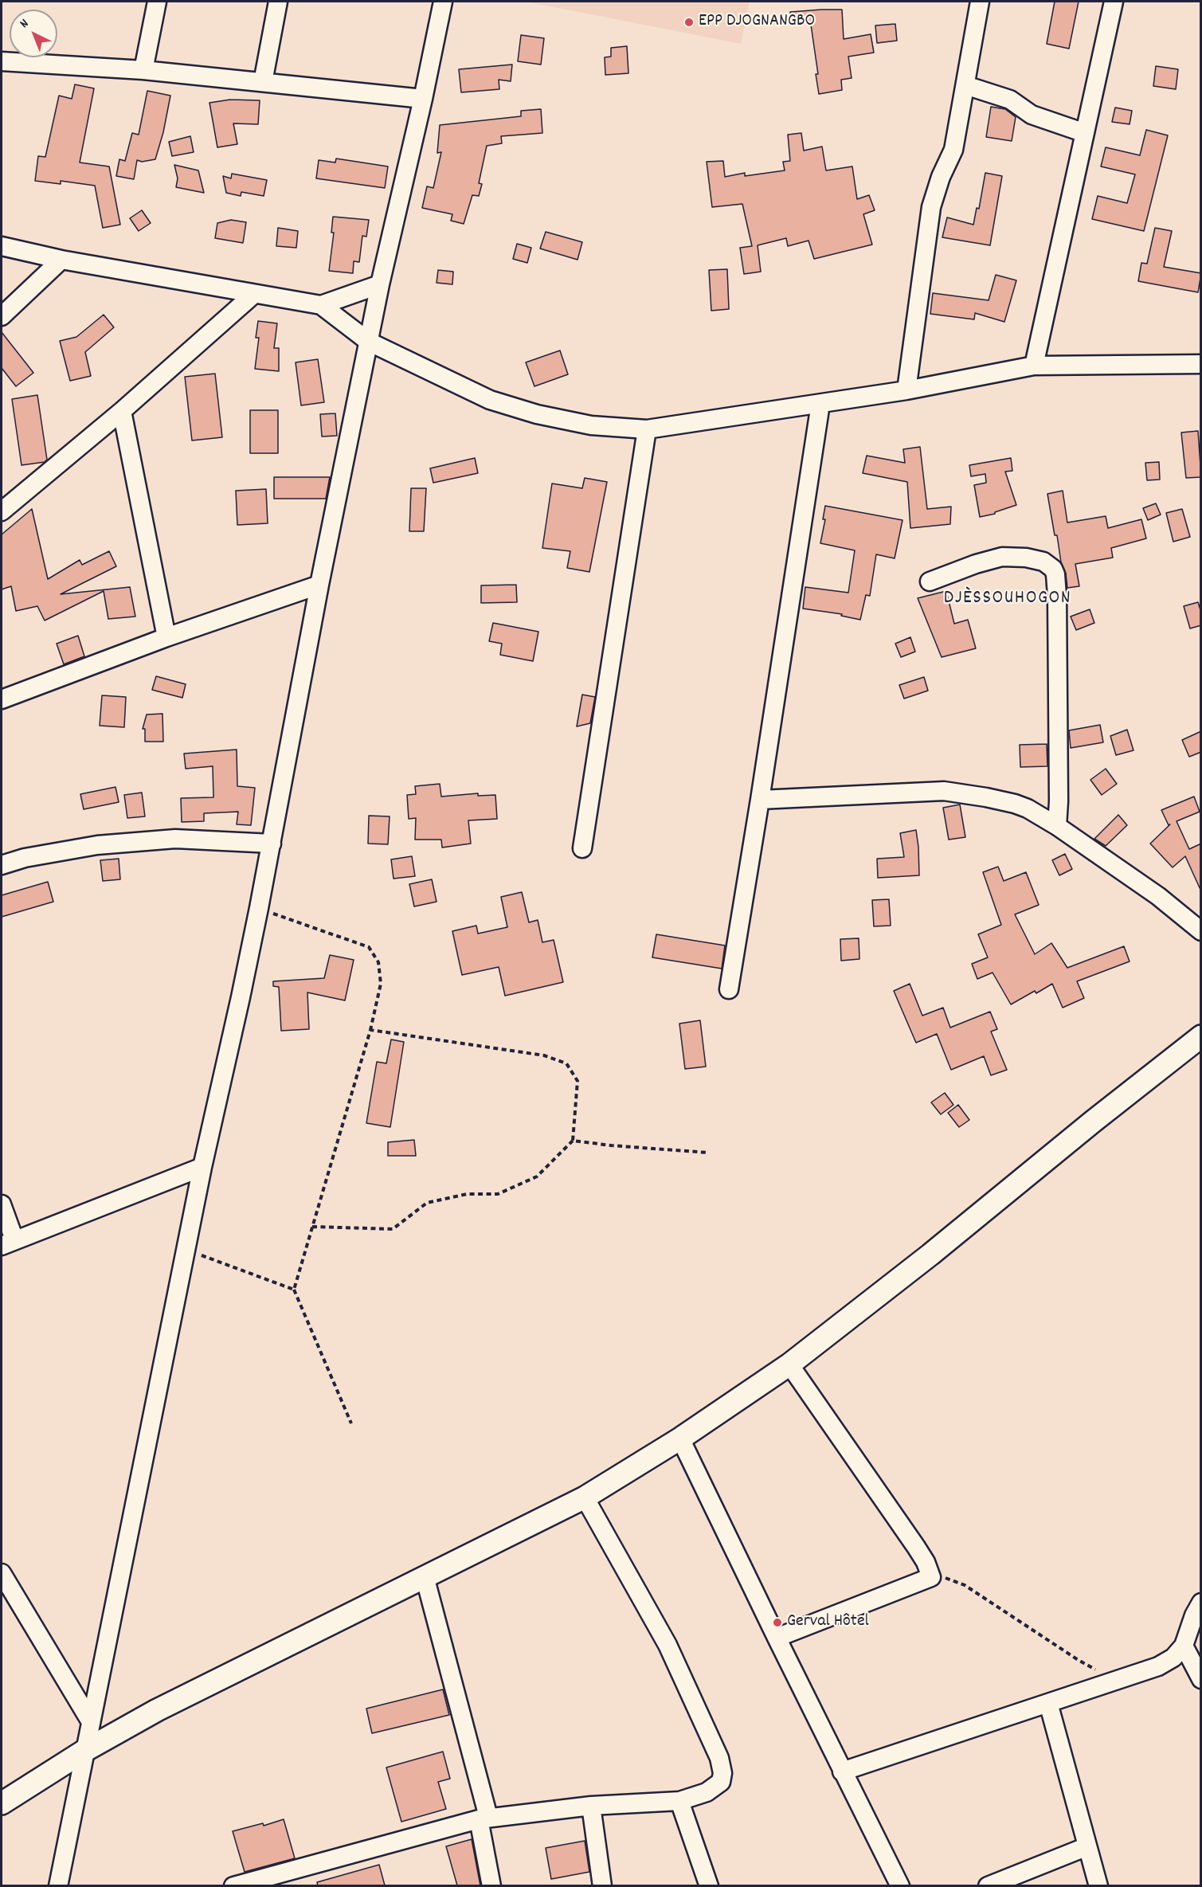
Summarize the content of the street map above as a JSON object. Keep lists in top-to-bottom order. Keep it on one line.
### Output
{"districts":["DJÈSSOUHOGON"],"places":["EPP DJOGNANGBO","Gerval Hôtel"],"north":"top left"}
